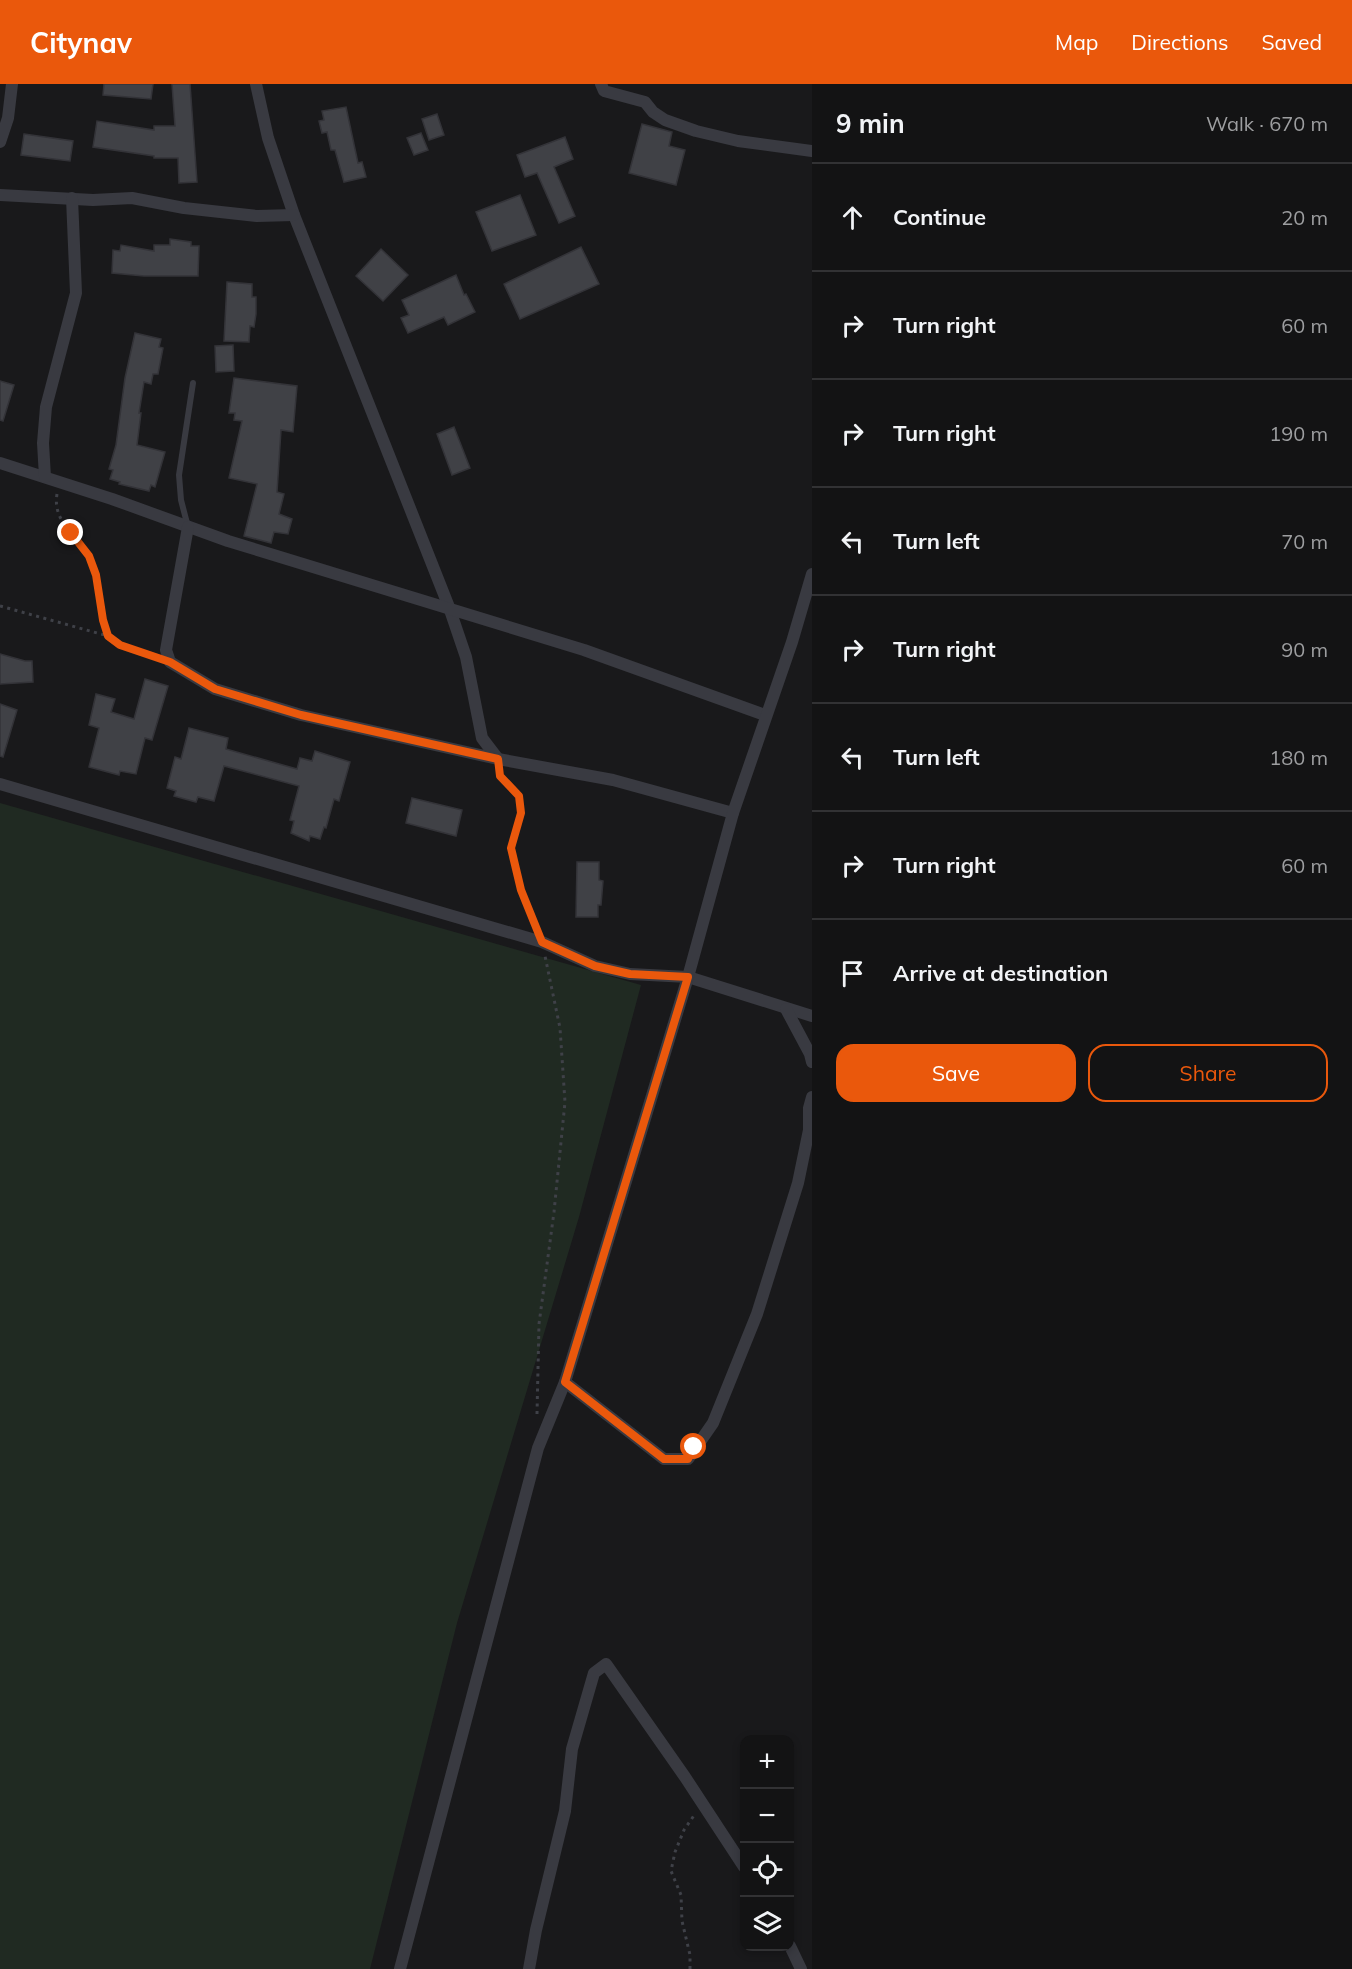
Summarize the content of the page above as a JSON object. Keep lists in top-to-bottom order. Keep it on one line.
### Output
{"page":{"header":"Citynav","nav":["Map","Directions","Saved"],"heading":["9 min","Walk · 670 m"],"list":[["Continue","20 m"],["Turn right","60 m"],["Turn right","190 m"],["Turn left","70 m"],["Turn right","90 m"],["Turn left","180 m"],["Turn right","60 m"],"Arrive at destination"],"buttons":["Save","Share"],"map_buttons":["+","−"]}}
